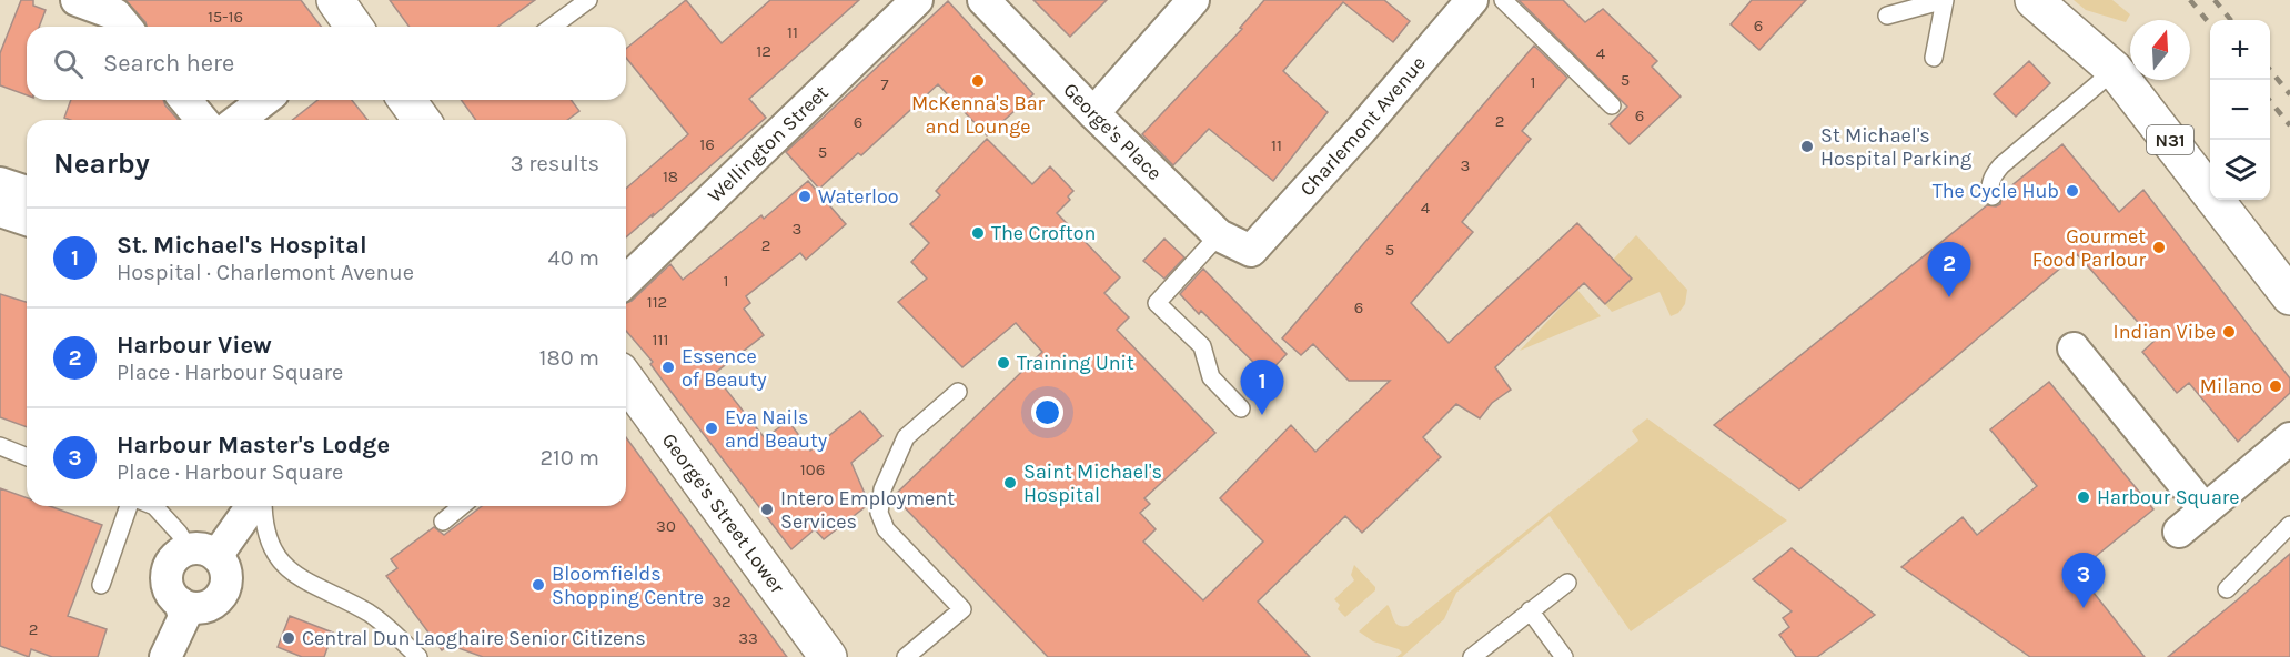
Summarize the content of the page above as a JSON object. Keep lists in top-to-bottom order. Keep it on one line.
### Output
{"streets":{"main road":["N31","George's Street Lower"],"street":["Charlemont Avenue","George's Place","Wellington Street"]},"crossings":[["Charlemont Avenue","George's Place"]],"places":["McKenna's Bar and Lounge","St Michael's Hospital Parking","The Cycle Hub","Waterloo","The Crofton","Gourmet Food Parlour","Indian Vibe","Training Unit","Essence of Beauty","Milano","Eva Nails and Beauty","Saint Michael's Hospital","Harbour Square","Intero Employment Services","Bloomfields Shopping Centre","Central Dun Laoghaire Senior Citizens"],"house_numbers":["15-16","6","11","12","4","5","1","7","6","2","6","16","11","5","3","18","4","3","2","5","1","112","6","111","106","30","32","2","33"],"north":"top","page":{"map_buttons":["+","−"],"search":"Search here","heading":["Nearby","3 results"],"list":[{"mark":"1","name":"St. Michael's Hospital","note":"Hospital · Charlemont Avenue","value":"40 m"},{"mark":"2","name":"Harbour View","note":"Place · Harbour Square","value":"180 m"},{"mark":"3","name":"Harbour Master's Lodge","note":"Place · Harbour Square","value":"210 m"}],"pins":["2","1","3"]}}
